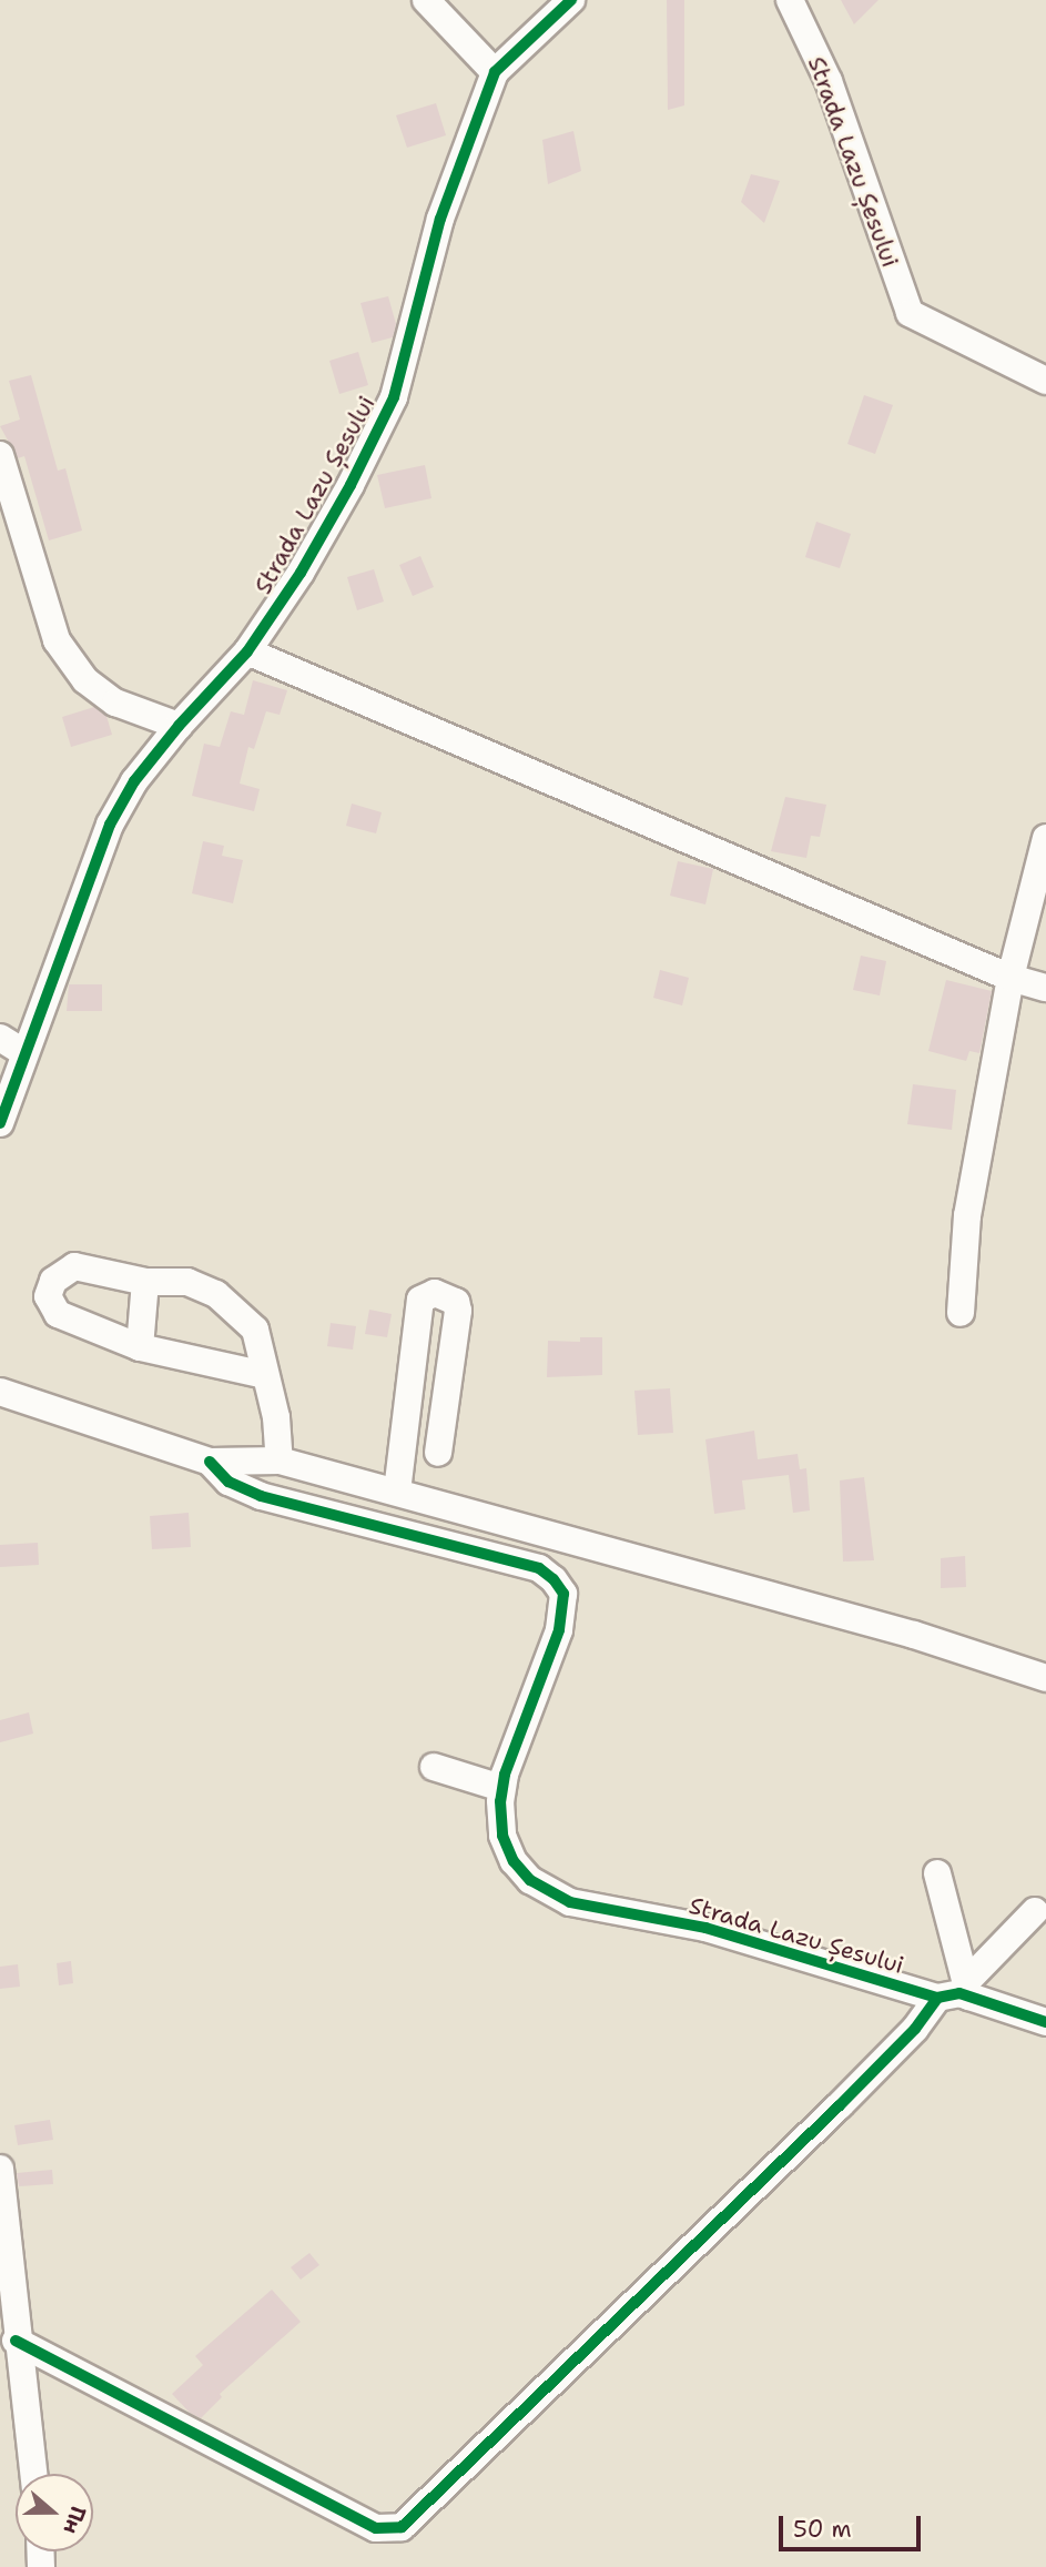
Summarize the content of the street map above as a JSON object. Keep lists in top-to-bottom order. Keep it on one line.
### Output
{"streets":{"street":["Strada Lazu Șesului"]},"scale_bar":"50 m","north":"right"}
